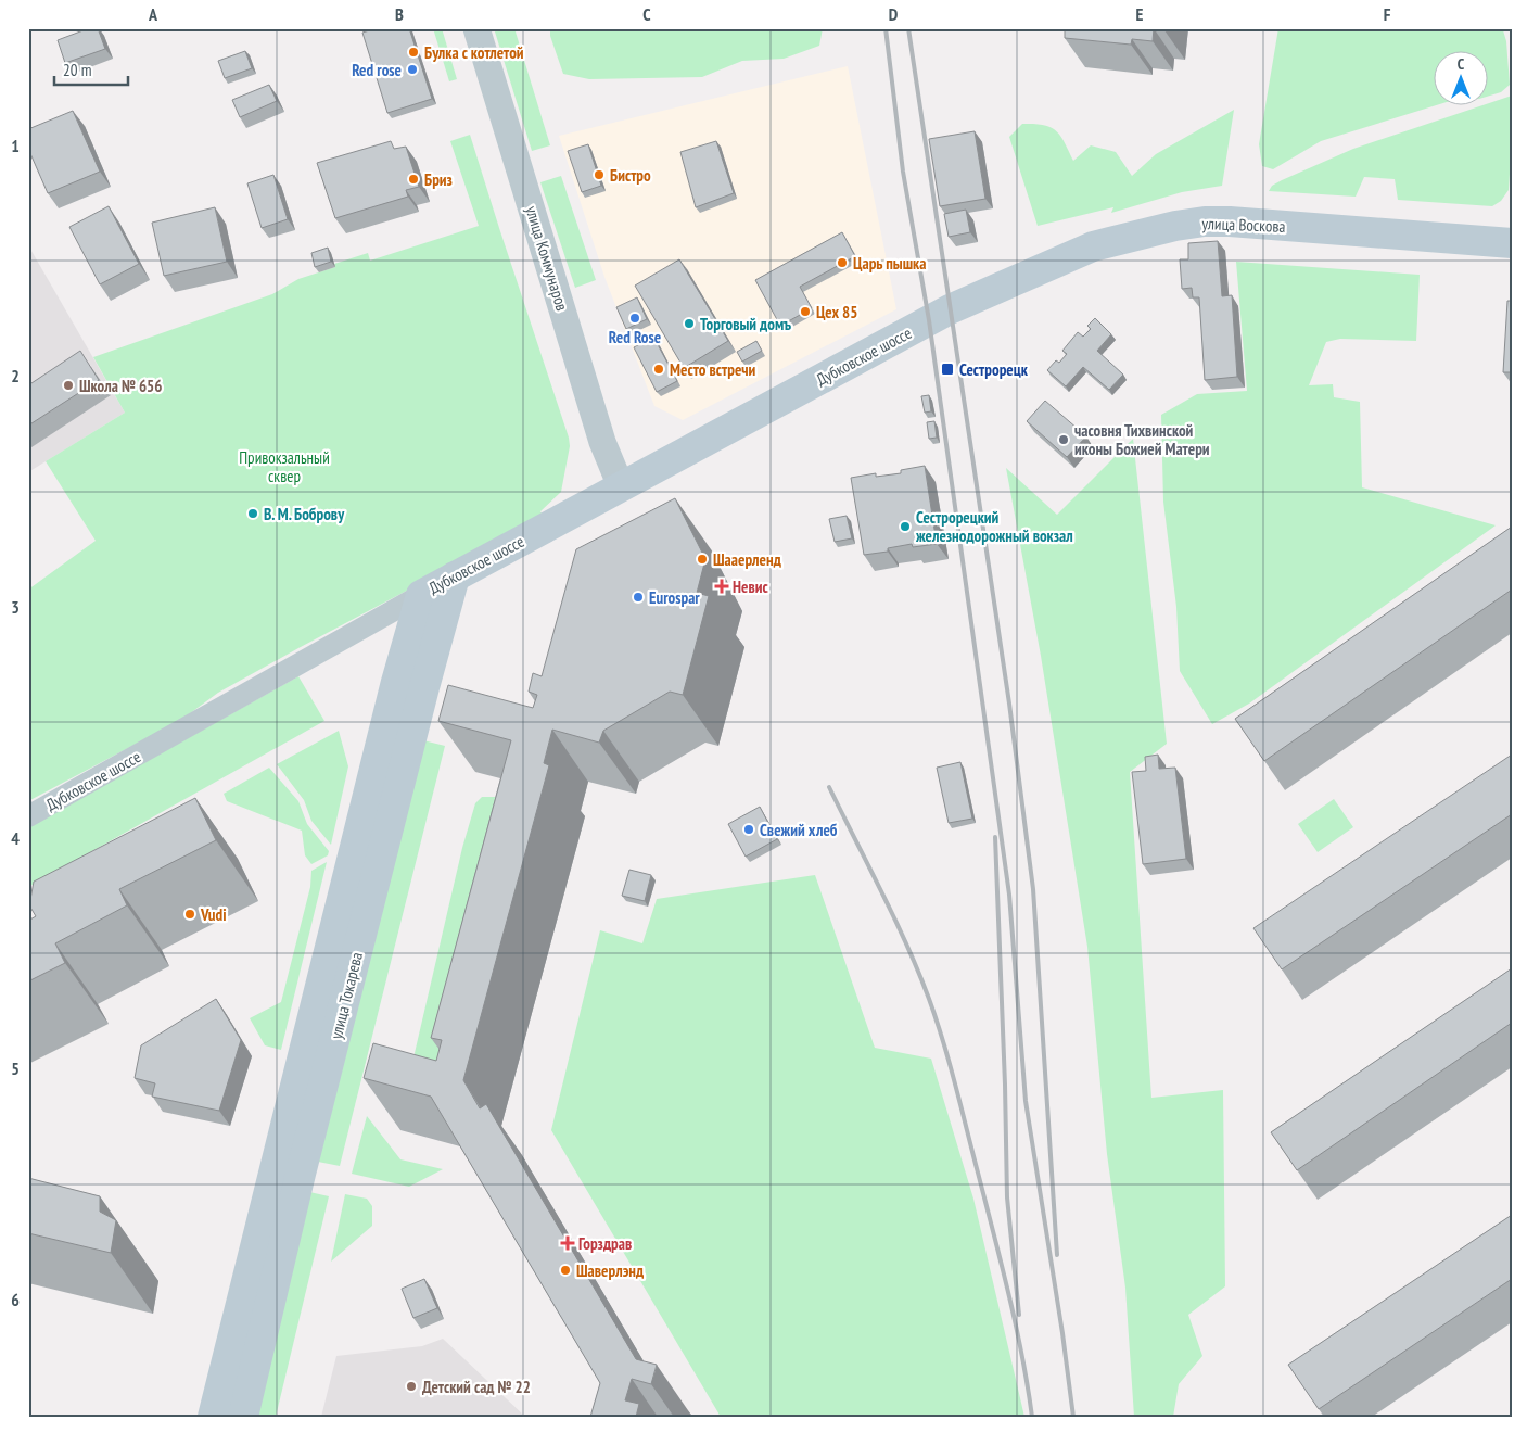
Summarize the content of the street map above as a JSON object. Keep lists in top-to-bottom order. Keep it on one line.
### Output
{"streets":{"main road":["улица Воскова","Дубковское шоссе","улица Токарева"],"street":["улица Коммунаров"]},"crossings":[["улица Воскова","Дубковское шоссе"],["улица Коммунаров","Дубковское шоссе"],["Дубковское шоссе","улица Токарева"]],"parks":["Привокзальный сквер"],"places":{"other":["Булка с котлетой","Red rose","Бистро","Бриз","Царь пышка","Цех 85","Red Rose","Торговый домъ","Место встречи","Школа № 656","часовня Тихвинской иконы Божией Матери","В. М. Боброву","Сестрорецкий железнодорожный вокзал","Шааерленд","Eurospar","Свежий хлеб","Vudi","Шаверлэнд","Детский сад № 22"],"transit":["Сестрорецк"],"health":["Невис","Горздрав"]},"scale_bar":"20 m","north":"top","grid":{"columns":["A","B","C","D","E","F"],"rows":["1","2","3","4","5","6"]}}
